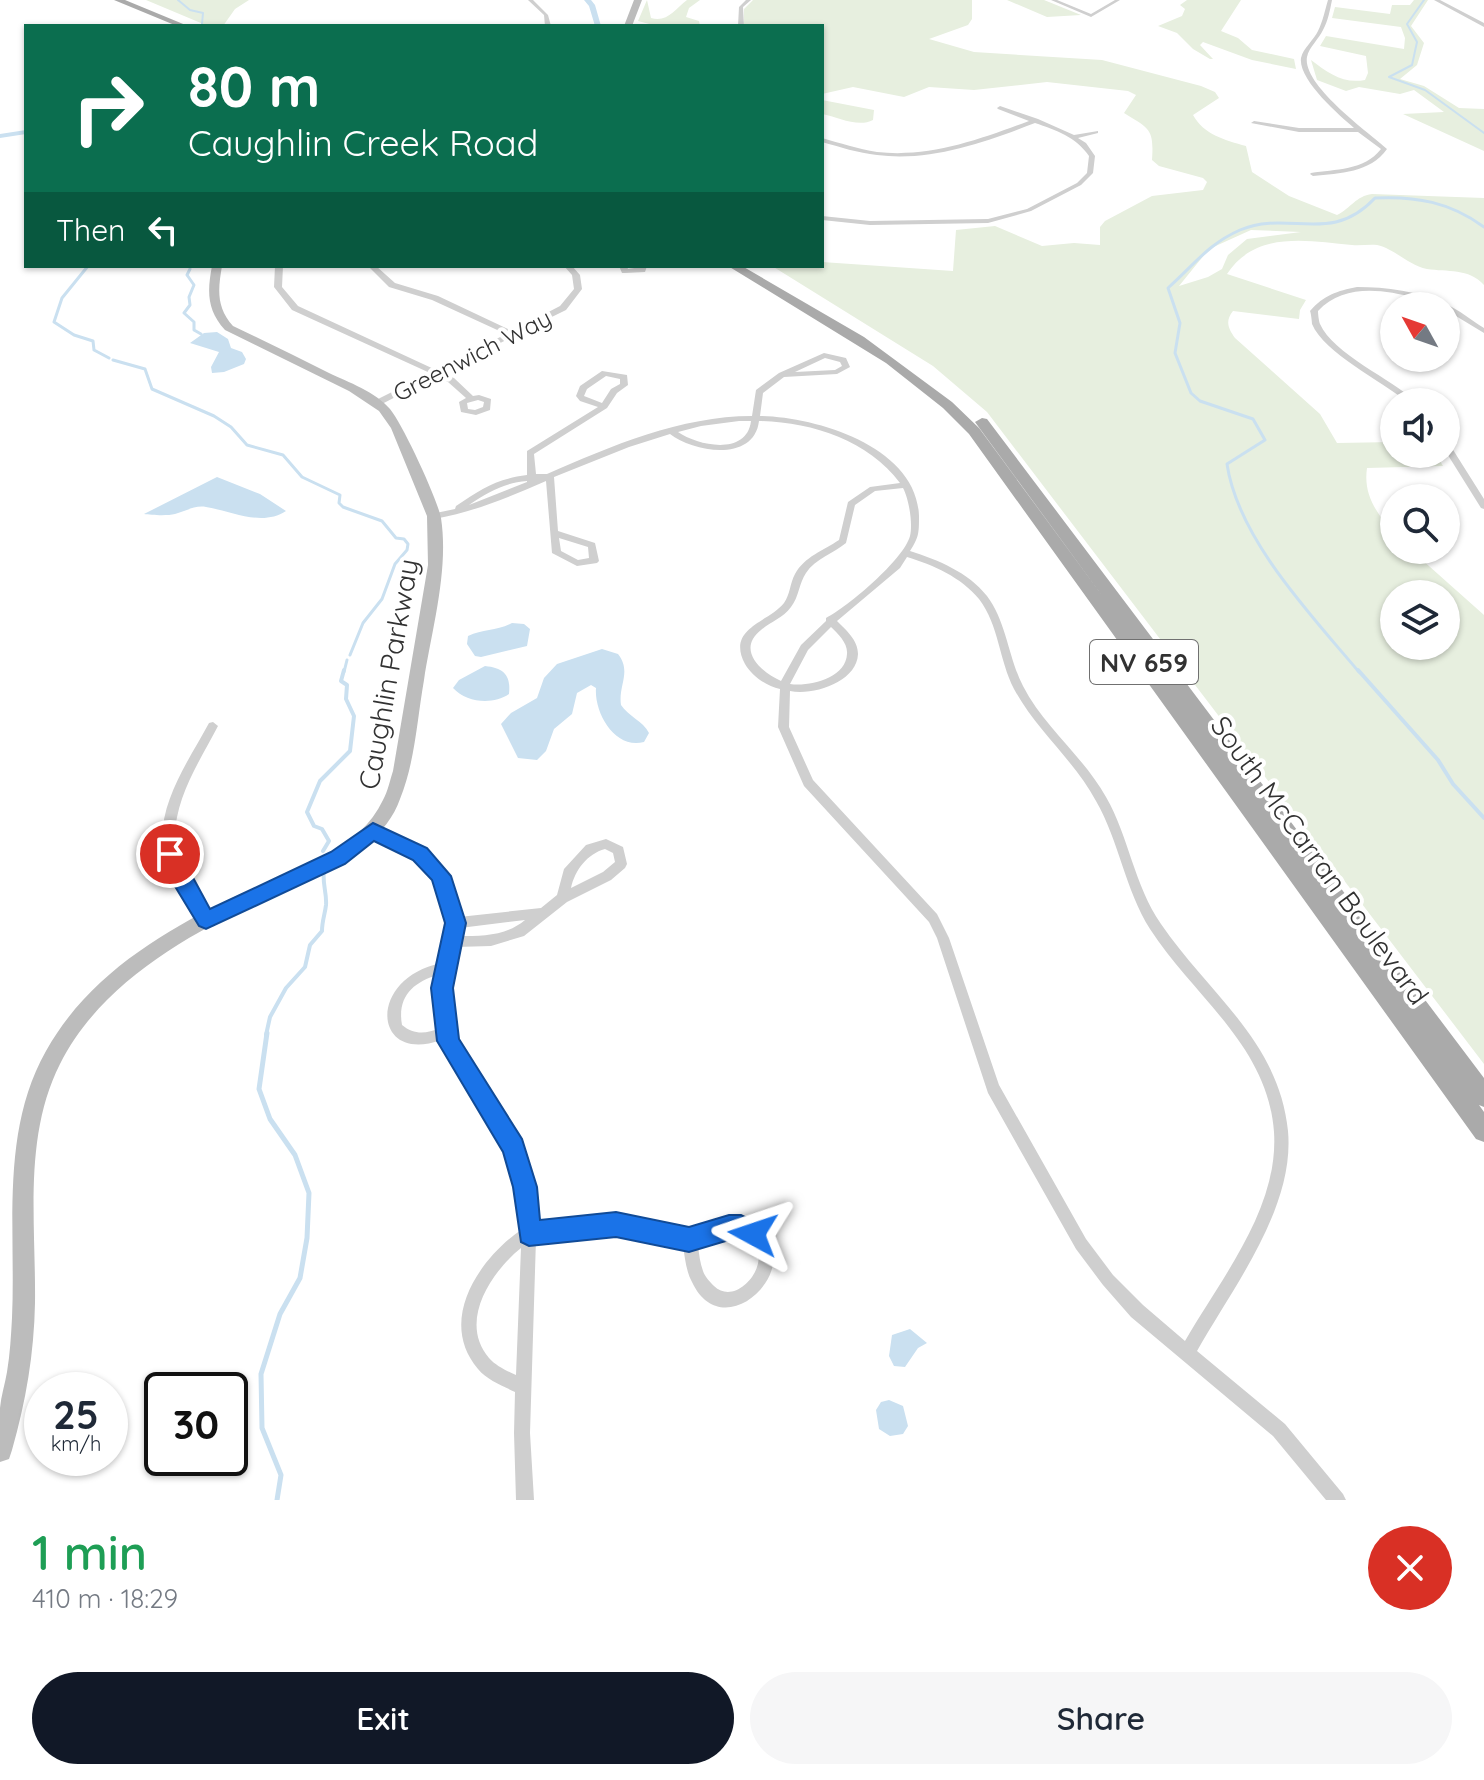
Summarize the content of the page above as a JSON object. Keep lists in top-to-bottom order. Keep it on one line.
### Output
{"streets":{"main road":["NV 659","South McCarran Boulevard"],"street":["Greenwich Way","Caughlin Parkway"]},"crossings":[["Greenwich Way","Caughlin Parkway"]],"north":"top left","page":{"turn":["80 m","Caughlin Creek Road"],"then":"Then","speed":"25 km/h","limit":"30","heading":["1 min","410 m · 18:29"],"buttons":["Exit","Share"]}}
